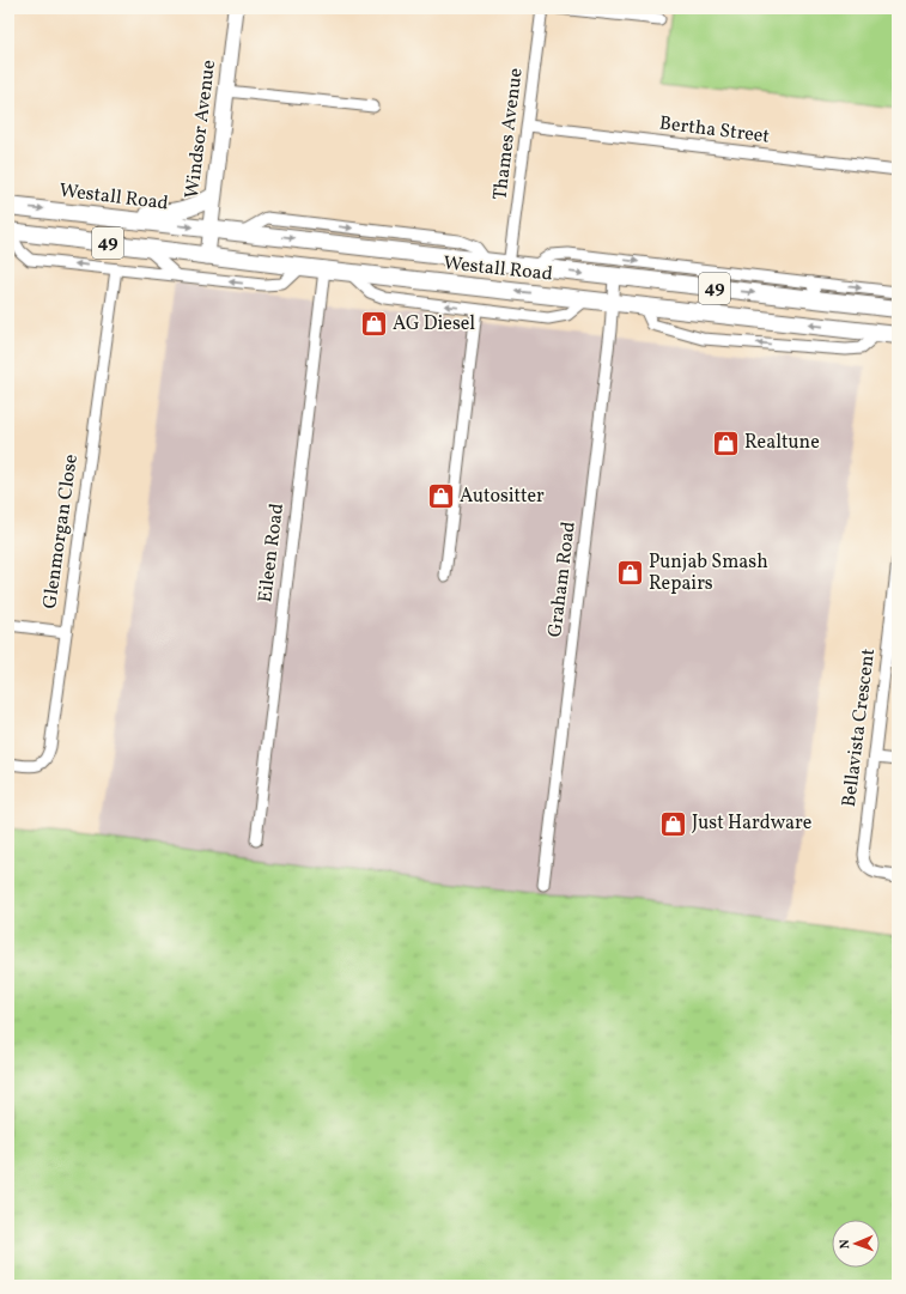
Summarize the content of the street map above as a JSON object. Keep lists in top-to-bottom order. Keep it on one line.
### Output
{"streets":{"main road":["Westall Road","49"],"street":["Windsor Avenue","Bertha Street","Thames Avenue","Glenmorgan Close","Eileen Road","Graham Road","Bellavista Crescent"]},"crossings":[["Windsor Avenue","Westall Road"],["Bertha Street","Thames Avenue"],["Thames Avenue","Westall Road"],["Westall Road","Glenmorgan Close"],["Westall Road","Eileen Road"],["Westall Road","Graham Road"]],"places":{"shop":["AG Diesel","Realtune","Autositter","Punjab Smash Repairs","Just Hardware"]},"north":"left"}
